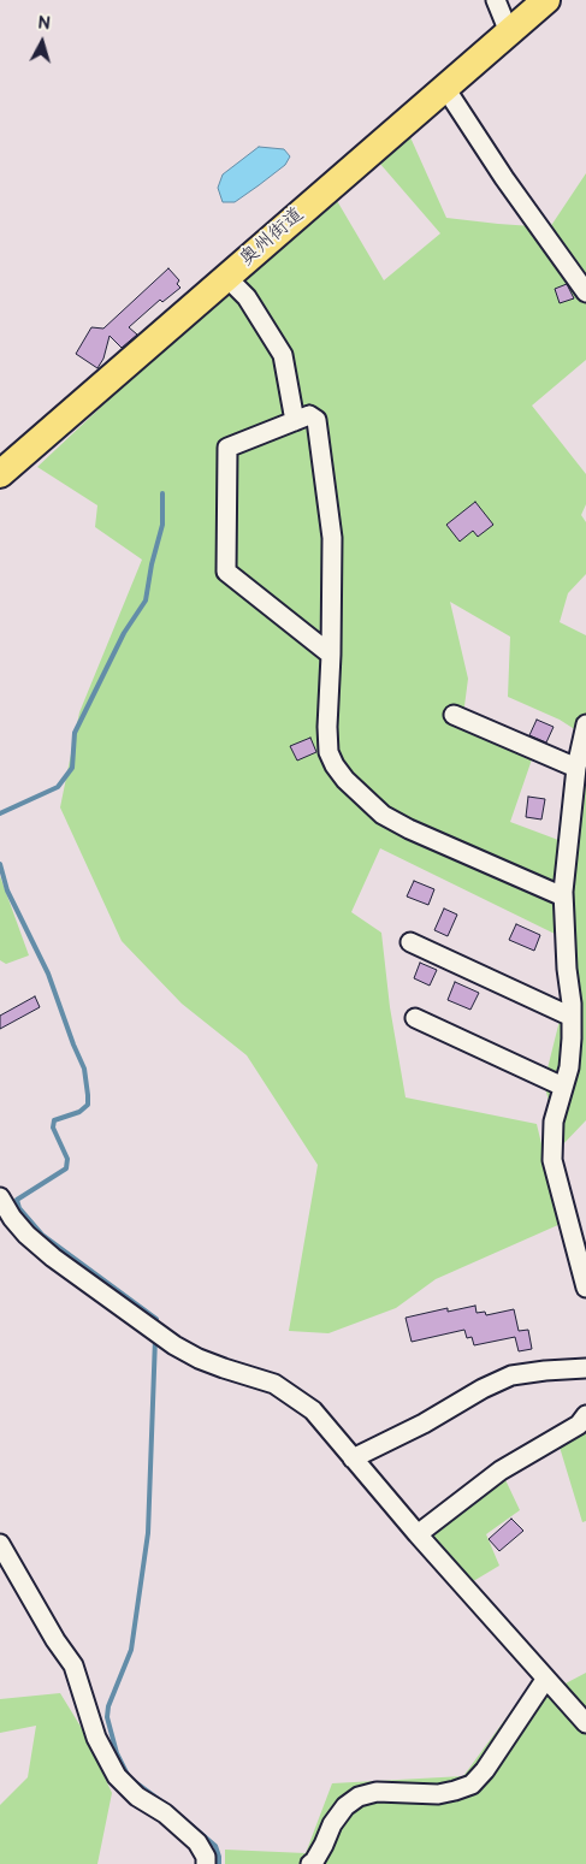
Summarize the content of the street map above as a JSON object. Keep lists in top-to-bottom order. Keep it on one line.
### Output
{"streets":{"highway":["奥州街道"]},"north":"top"}
